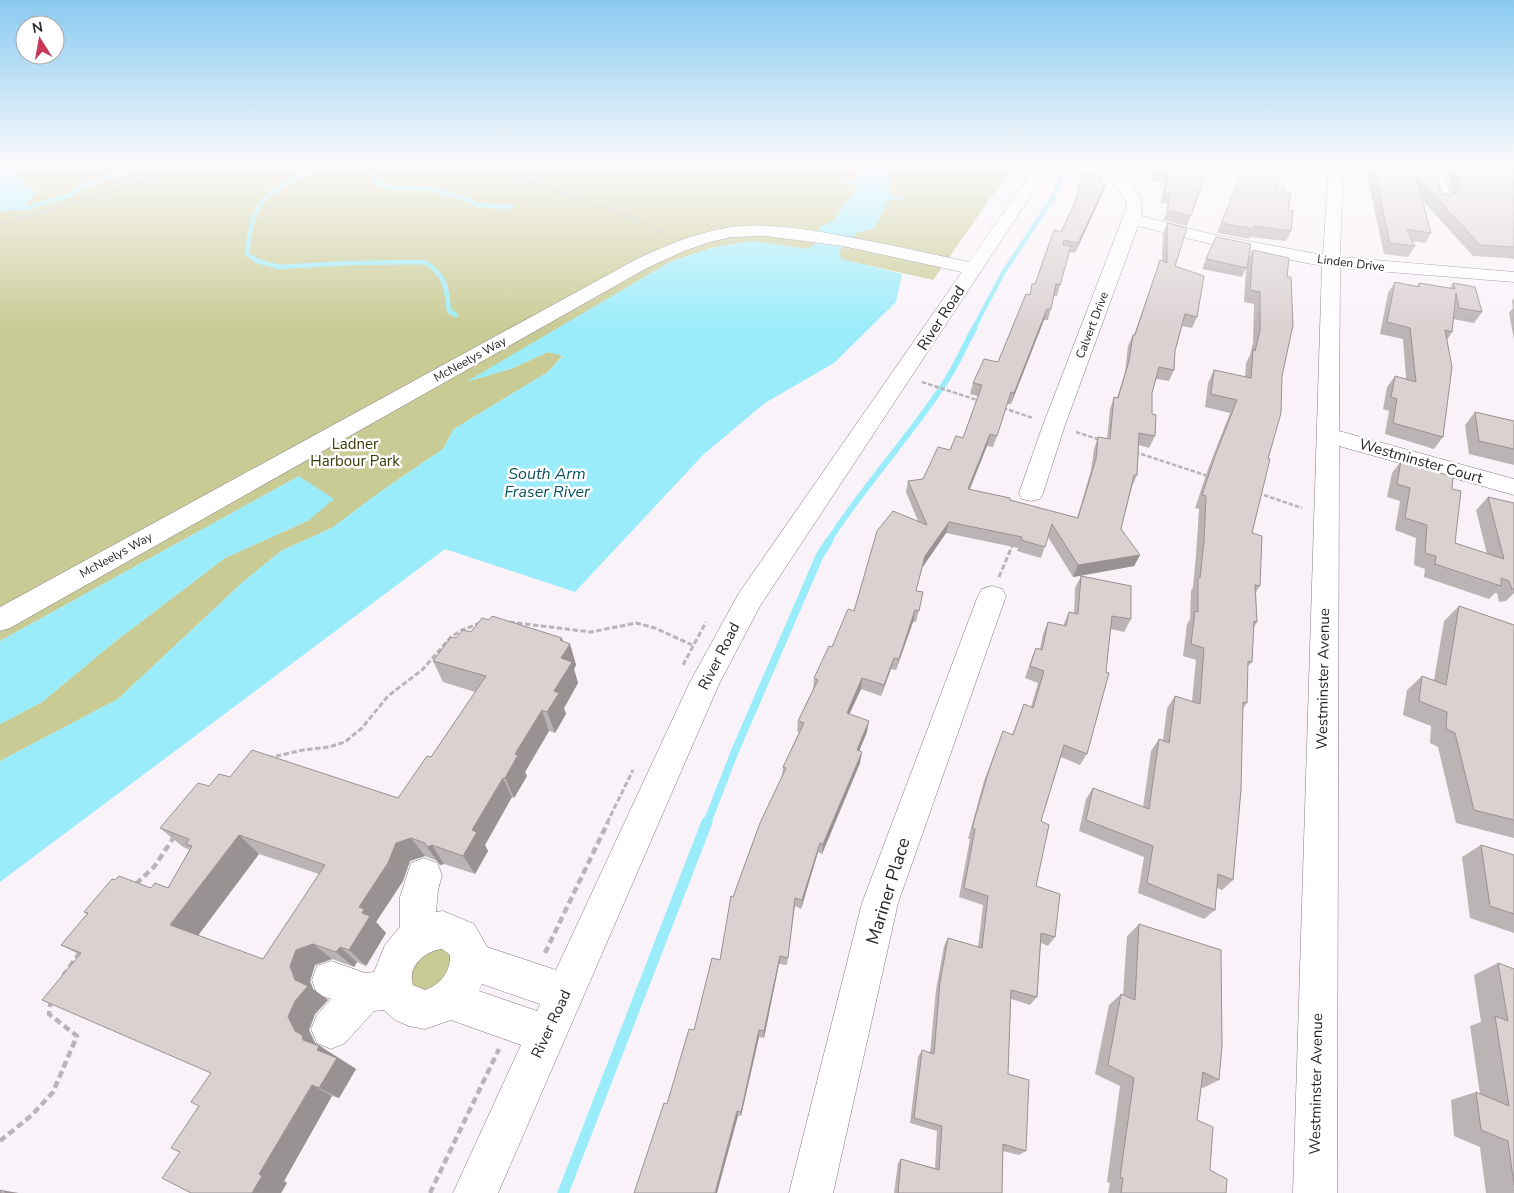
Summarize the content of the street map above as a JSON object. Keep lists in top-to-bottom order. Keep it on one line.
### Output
{"streets":{"street":["Linden Drive","River Road","Calvert Drive","McNeelys Way","Westminster Court","Westminster Avenue","Mariner Place"]},"crossings":[["Linden Drive","Westminster Avenue"],["River Road","McNeelys Way"],["Westminster Court","Westminster Avenue"]],"water":["South Arm Fraser River"],"parks":["Ladner Harbour Park"],"north":"top"}
